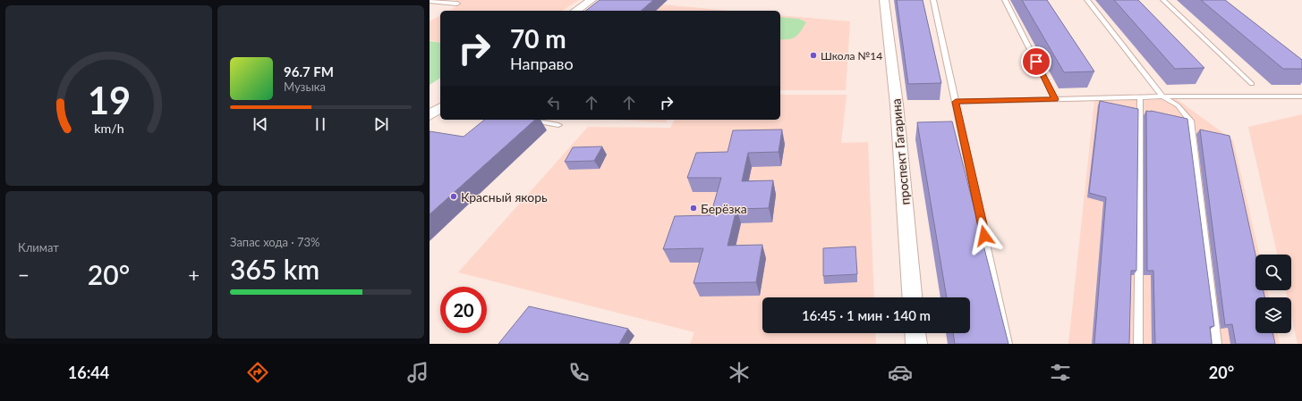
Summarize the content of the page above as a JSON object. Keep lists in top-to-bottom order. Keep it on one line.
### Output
{"streets":{"street":["проспект Гагарина"]},"places":["Школа №14","Красный якорь","Берёзка"],"page":{"turn":["70 m","Направо"],"song":["96.7 FM","Музыка"],"tile":["Климат",["Запас хода · 73%","365 km"]],"heat":["−","20°","+"],"limit":"20","trip":"16:45 · 1 мин · 140 m","tabs":["16:44","20°"],"gauge":["19","km/h"]}}
